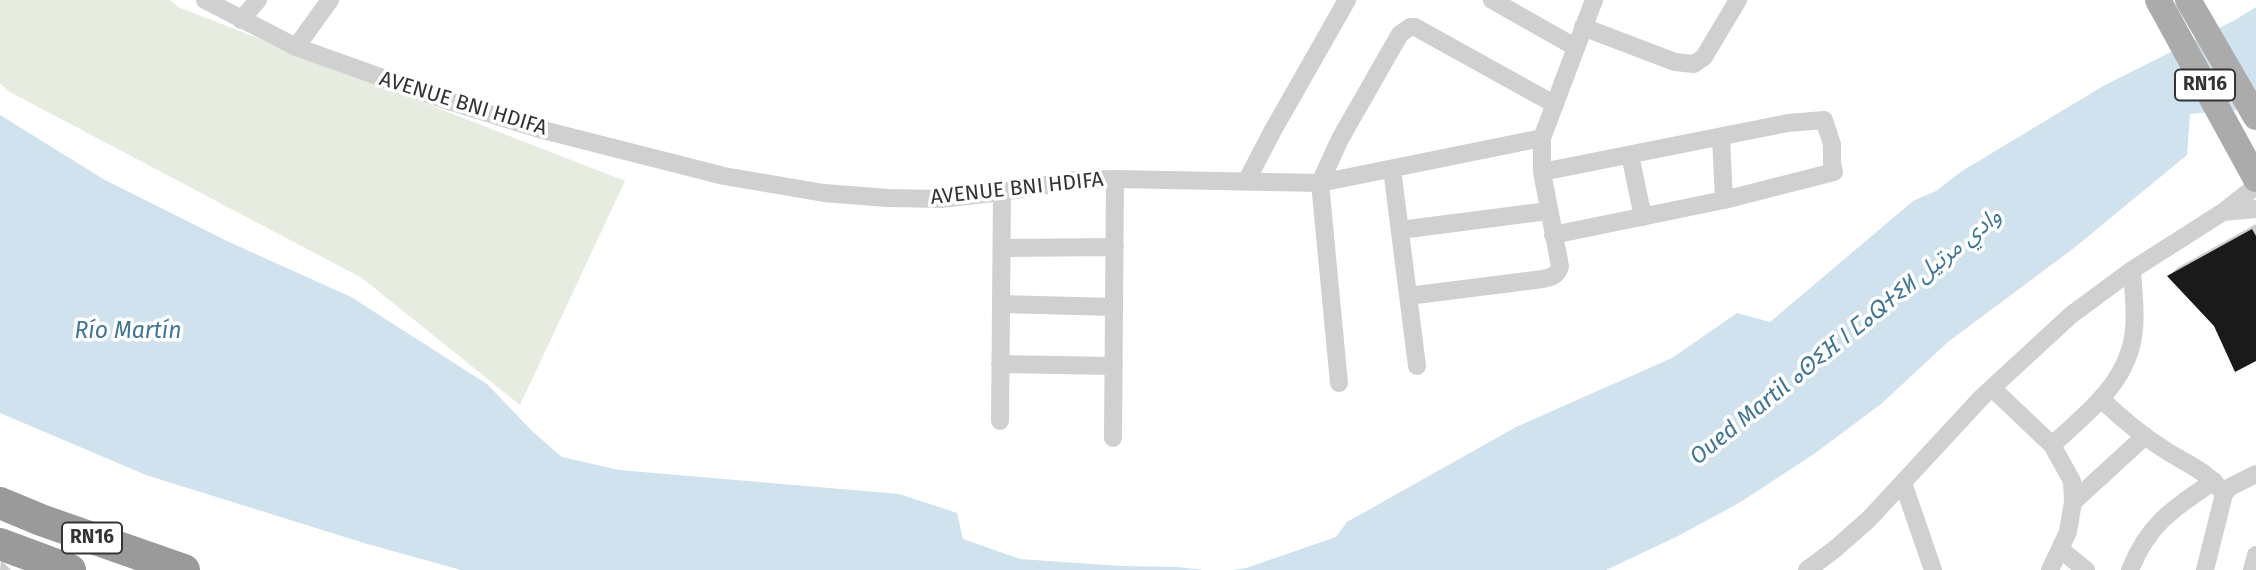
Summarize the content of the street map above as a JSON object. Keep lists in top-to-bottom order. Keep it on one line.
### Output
{"streets":{"highway":["RN16"],"street":["AVENUE BNI HDIFA"]},"water":["Río Martín","Oued Martil ⴰⵙⵉⴼ ⵏ ⵎⴰⵕⵜⵉⵍ وادي مرتيل"]}
